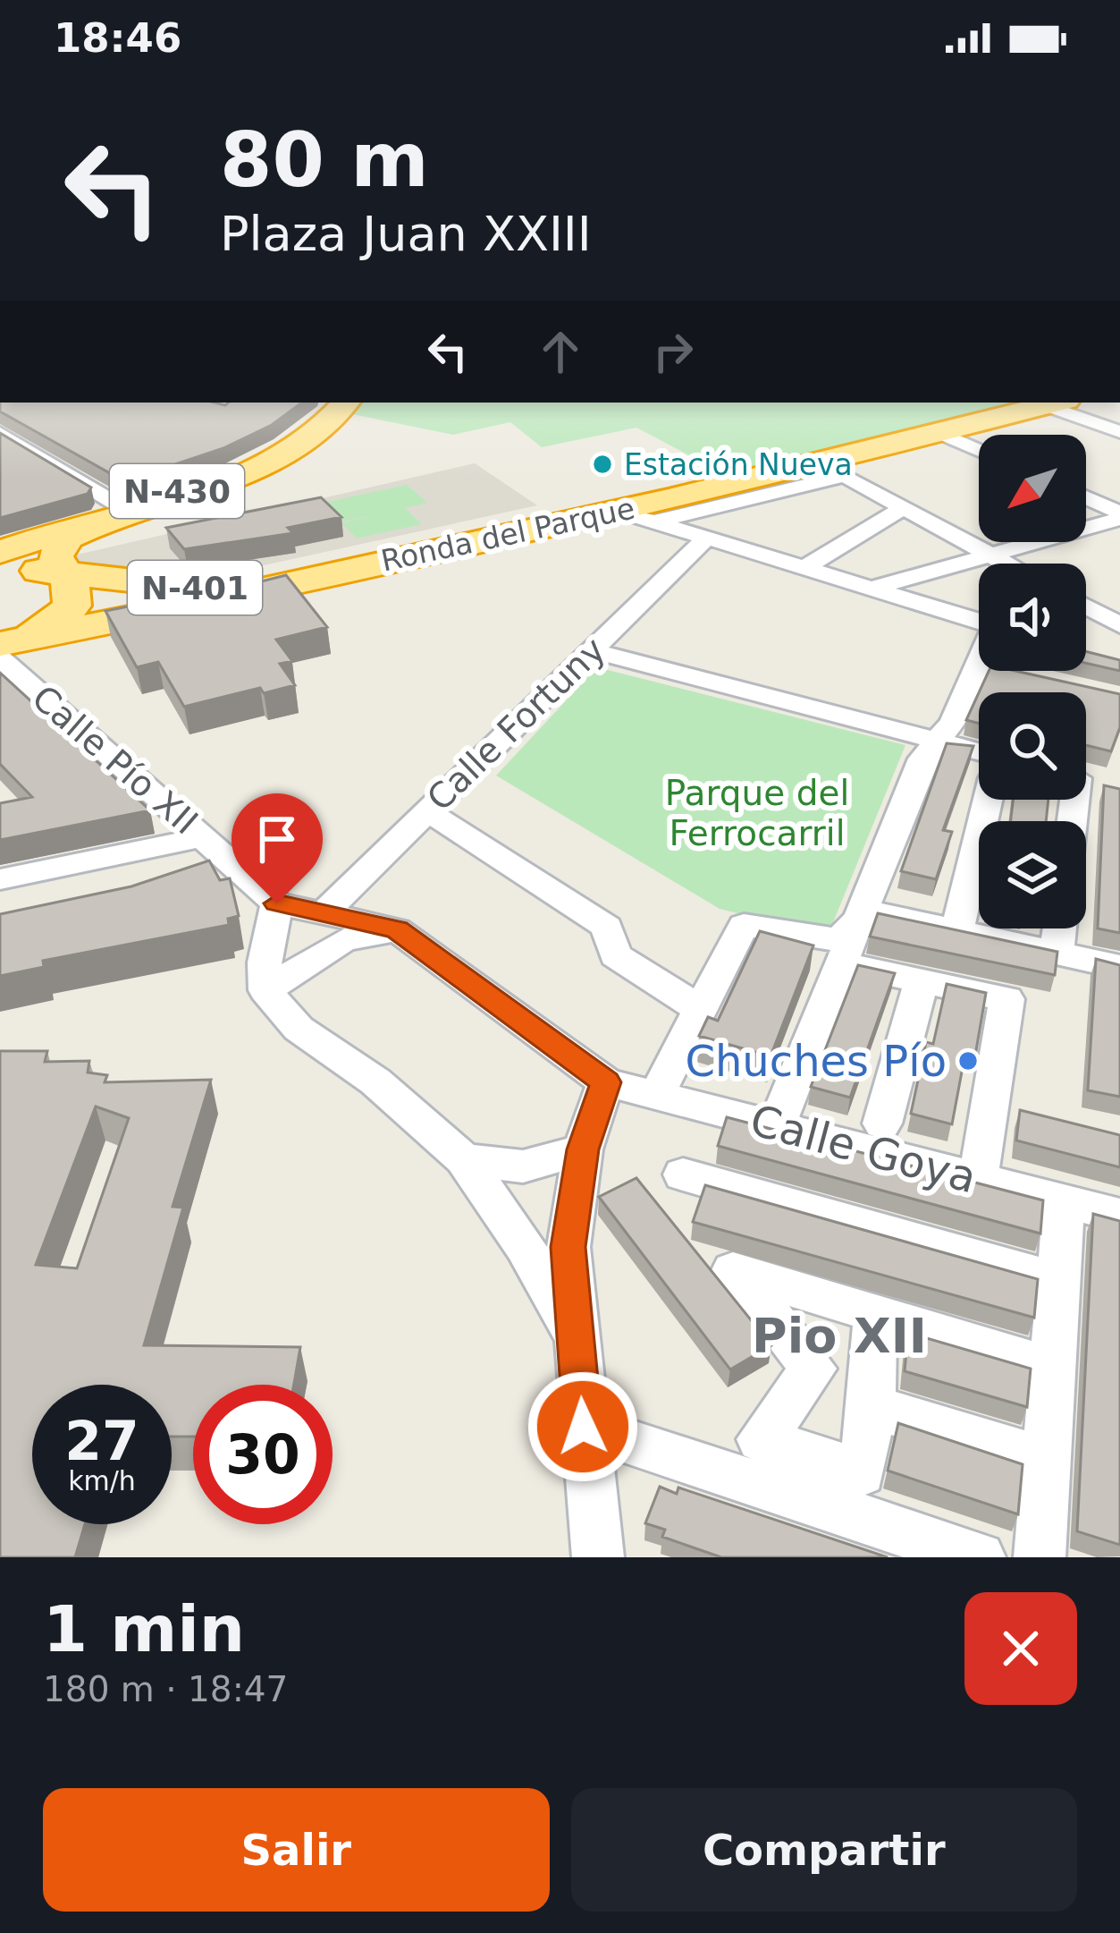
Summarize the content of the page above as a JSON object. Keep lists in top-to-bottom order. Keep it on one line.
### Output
{"streets":{"highway":["N-430","Ronda del Parque","N-401"],"street":["Calle Fortuny","Calle Pío XII","Calle Goya"]},"crossings":[["N-430","Ronda del Parque"],["Ronda del Parque","Calle Pío XII"]],"districts":["Pio XII"],"parks":["Parque del Ferrocarril"],"places":["Estación Nueva","Chuches Pío"],"north":"bottom left","page":{"status":"18:46","turn":["80 m","Plaza Juan XXIII"],"speed":"27 km/h","limit":"30","heading":["1 min","180 m · 18:47"],"buttons":["Salir","Compartir"]}}
